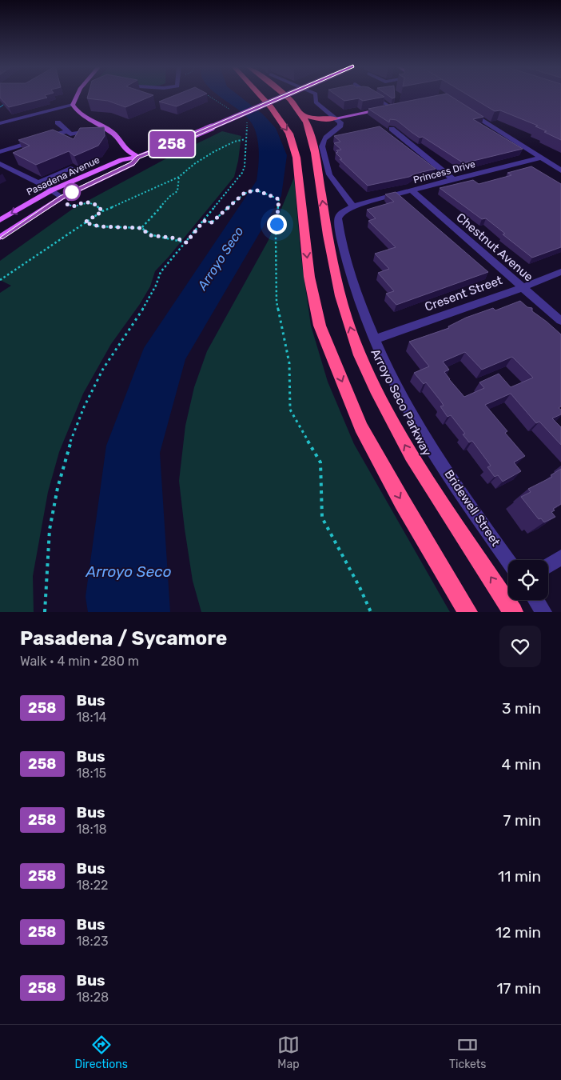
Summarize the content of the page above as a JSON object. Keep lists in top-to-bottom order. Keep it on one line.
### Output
{"streets":{"highway":["Arroyo Seco Parkway"],"main road":["Pasadena Avenue"],"street":["Princess Drive","Chestnut Avenue","Cresent Street","Bridewell Street"]},"crossings":[["Princess Drive","Chestnut Avenue"],["Princess Drive","Bridewell Street"],["Chestnut Avenue","Cresent Street"],["Cresent Street","Bridewell Street"]],"water":["Arroyo Seco"],"lines":["bus line 258"],"page":{"on_map":"258","heading":["Pasadena / Sycamore","Walk · 4 min · 280 m"],"list":[{"mark":"258","name":"Bus","note":"18:14","value":"3 min"},{"mark":"258","name":"Bus","note":"18:15","value":"4 min"},{"mark":"258","name":"Bus","note":"18:18","value":"7 min"},{"mark":"258","name":"Bus","note":"18:22","value":"11 min"},{"mark":"258","name":"Bus","note":"18:23","value":"12 min"},{"mark":"258","name":"Bus","note":"18:28","value":"17 min"}],"tabs":["Directions","Map","Tickets"]}}
